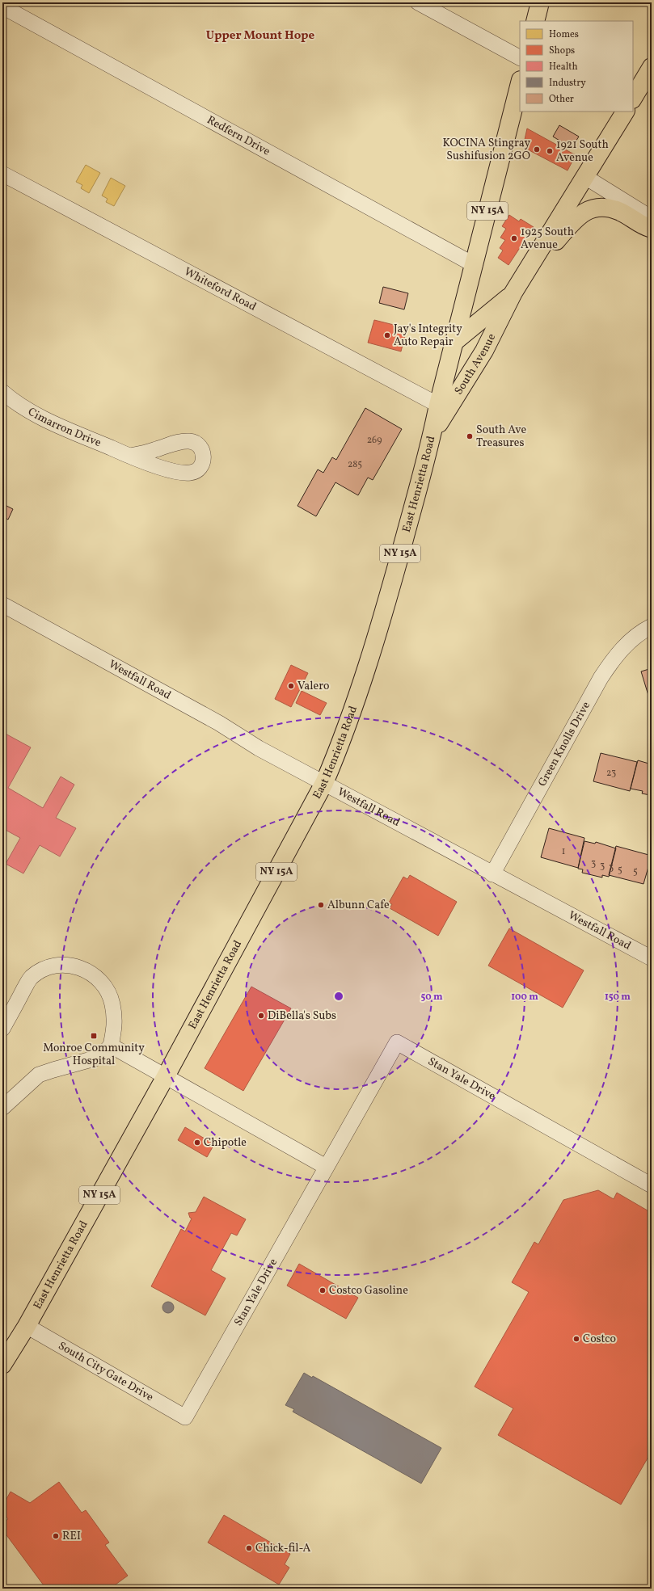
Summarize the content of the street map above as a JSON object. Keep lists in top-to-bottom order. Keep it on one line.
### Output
{"streets":{"main road":["NY 15A","South Avenue","East Henrietta Road"],"street":["Redfern Drive","Whiteford Road","Cimarron Drive","Westfall Road","Green Knolls Drive","Stan Yale Drive","South City Gate Drive"]},"crossings":[["Redfern Drive","East Henrietta Road"],["Whiteford Road","East Henrietta Road"],["South Avenue","East Henrietta Road"],["East Henrietta Road","Westfall Road"],["East Henrietta Road","South City Gate Drive"],["Westfall Road","Green Knolls Drive"],["Stan Yale Drive","South City Gate Drive"]],"districts":["Upper Mount Hope"],"places":{"other":["KOCINA Stingray Sushifusion 2GO","1921 South Avenue","1925 South Avenue","Jay's Integrity Auto Repair","South Ave Treasures","Valero","Albunn Cafe","DiBella's Subs","Chipotle","Costco Gasoline","Costco","REI","Chick-fil-A"],"transit":["Monroe Community Hospital"]},"house_numbers":["269","285","23","1","3","3","3","5","5"],"legend":["Homes","Shops","Health","Industry","Other"],"rings":["50 m","100 m","150 m"]}
